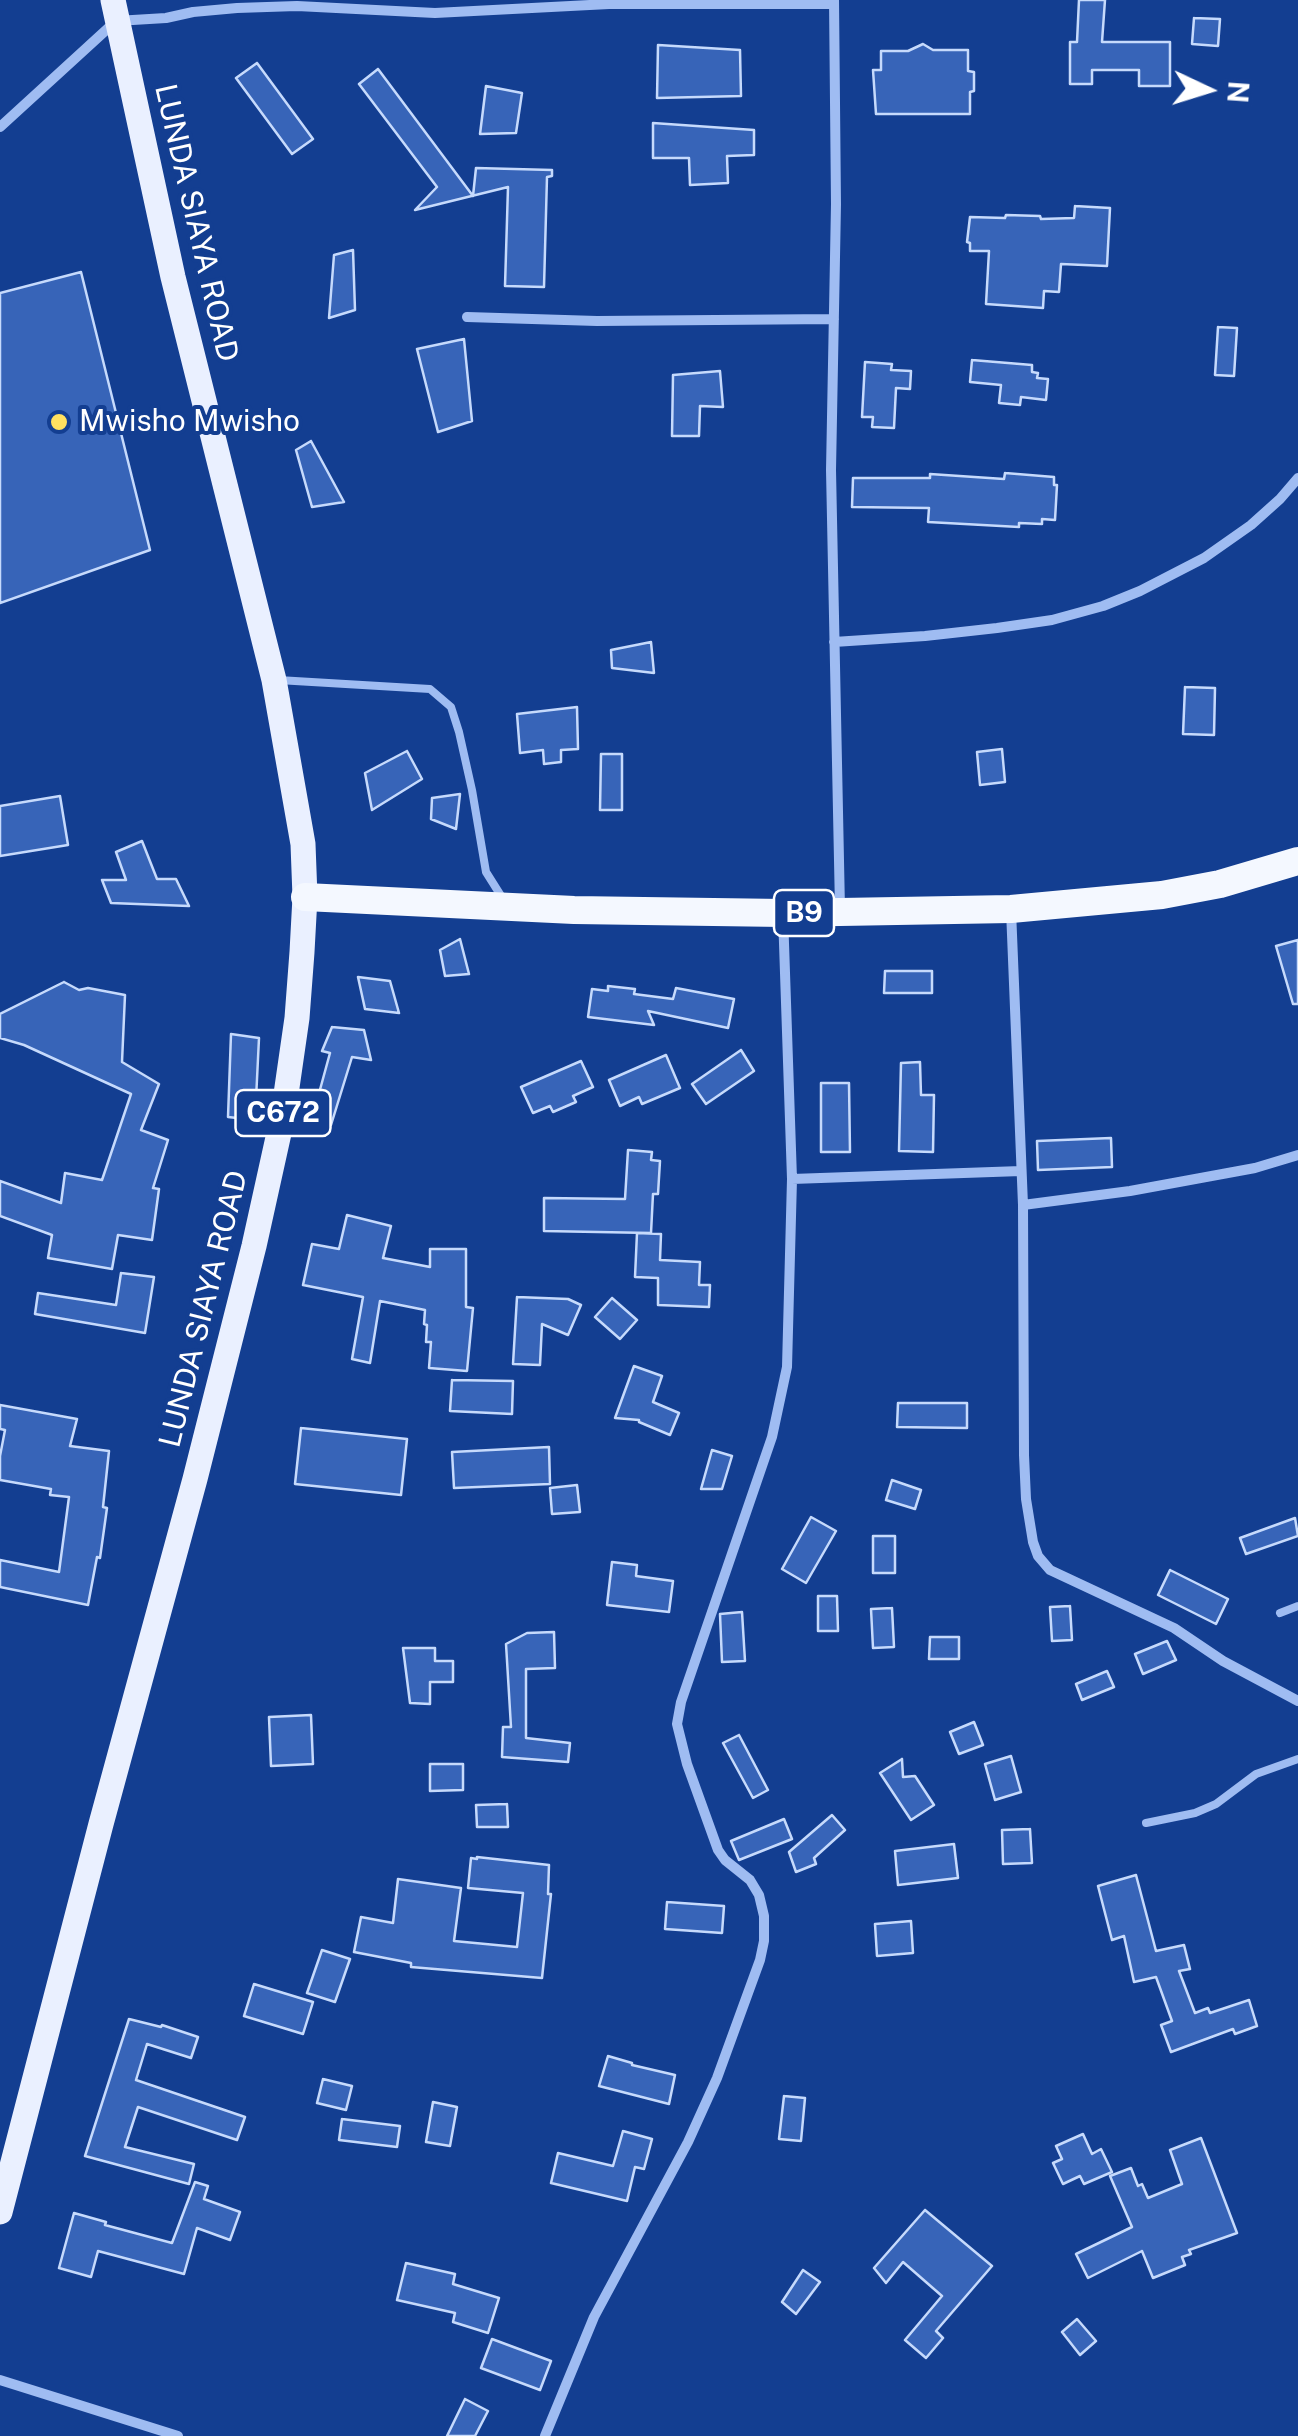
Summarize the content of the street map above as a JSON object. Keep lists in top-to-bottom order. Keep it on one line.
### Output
{"streets":{"highway":["B9"],"main road":["LUNDA SIAYA ROAD","C672"]},"crossings":[["LUNDA SIAYA ROAD","B9"]],"places":["Mwisho Mwisho"],"north":"right"}
